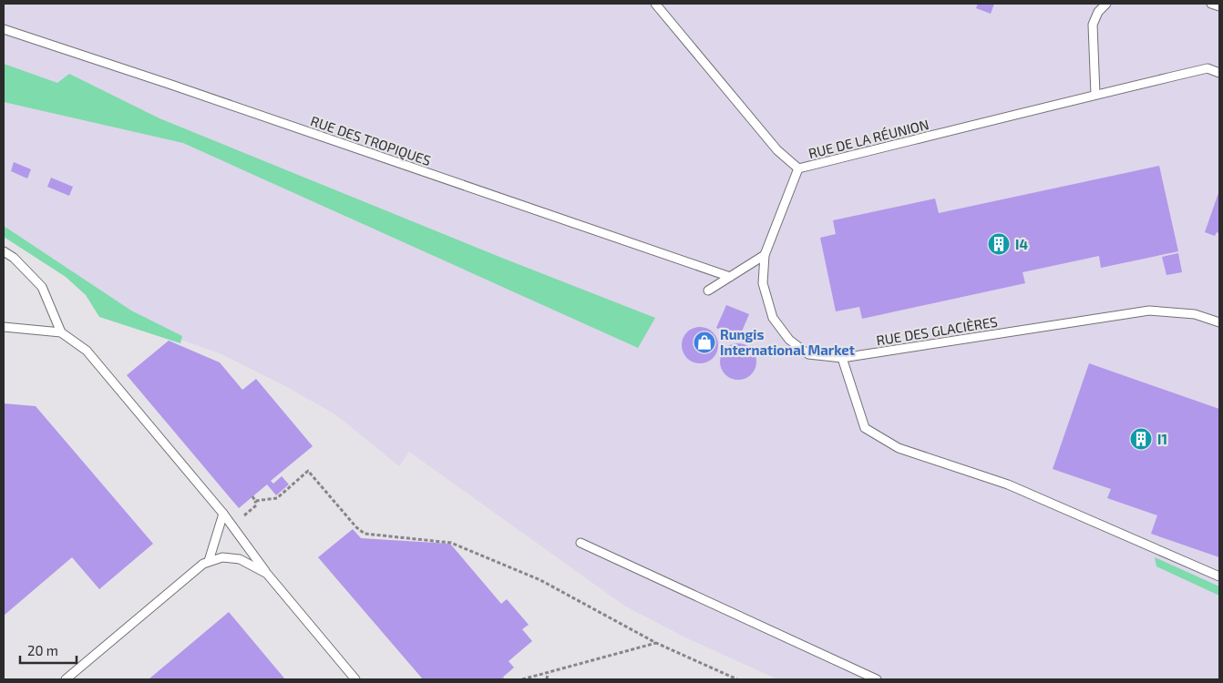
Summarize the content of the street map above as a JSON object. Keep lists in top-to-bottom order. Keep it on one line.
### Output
{"streets":{"lane":["RUE DE LA RÉUNION","RUE DES TROPIQUES","RUE DES GLACIÈRES"]},"crossings":[["RUE DE LA RÉUNION","RUE DES GLACIÈRES"]],"places":{"building":["I4","I1"],"shop":["Rungis International Market"]},"scale_bar":"20 m"}
